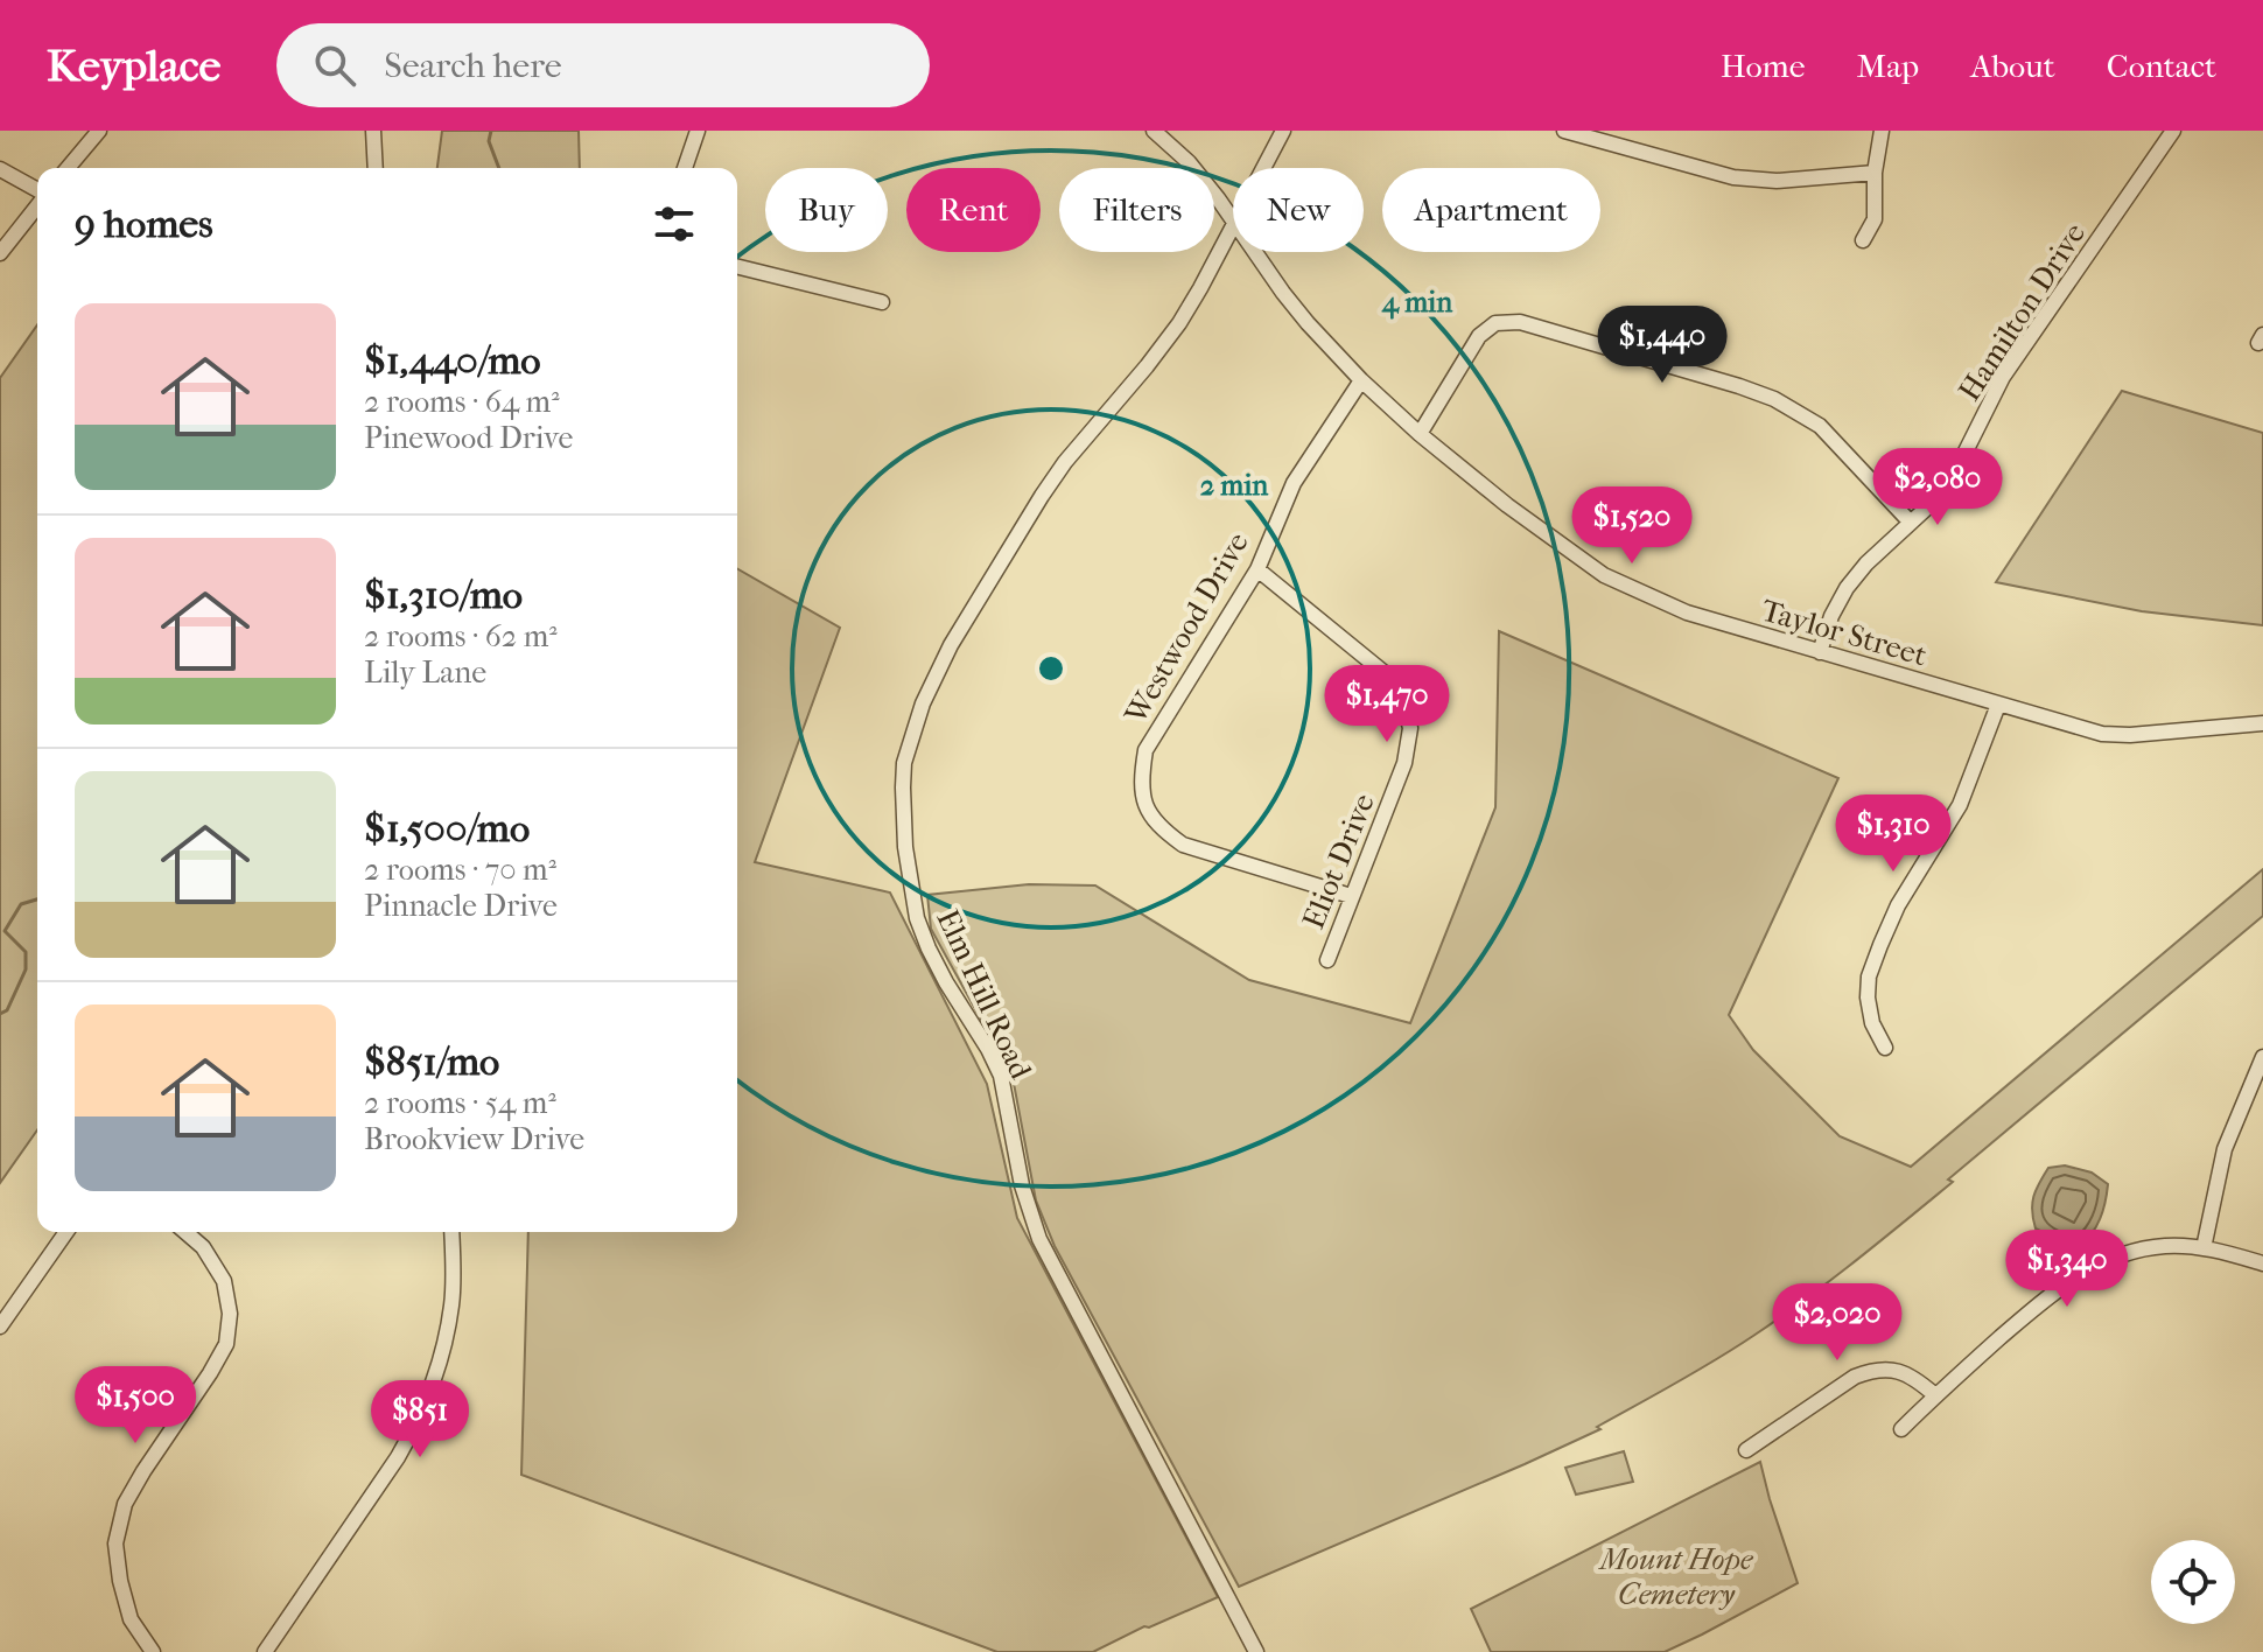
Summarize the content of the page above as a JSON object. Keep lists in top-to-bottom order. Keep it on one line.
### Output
{"streets":{"street":["Hamilton Drive","Westwood Drive","Taylor Street","Eliot Drive","Elm Hill Road"]},"crossings":[["Hamilton Drive","Taylor Street"],["Westwood Drive","Taylor Street"],["Westwood Drive","Eliot Drive"]],"parks":["Mount Hope Cemetery"],"page":{"header":"Keyplace","search":"Search here","nav":["Home","Map","About","Contact"],"chip":["Buy","Rent","Filters","New","Apartment"],"heading":"9 homes","list":[{"name":"$1,440/mo","note":"2 rooms · 64 m² · Pinewood Drive"},{"name":"$1,310/mo","note":"2 rooms · 62 m² · Lily Lane"},{"name":"$1,500/mo","note":"2 rooms · 70 m² · Pinnacle Drive"},{"name":"$851/mo","note":"2 rooms · 54 m² · Brookview Drive"}],"price":["$1,440","$2,080","$1,520","$1,470","$1,310","$1,340","$2,020","$1,500","$851"]},"rings":["4 min","2 min"]}
